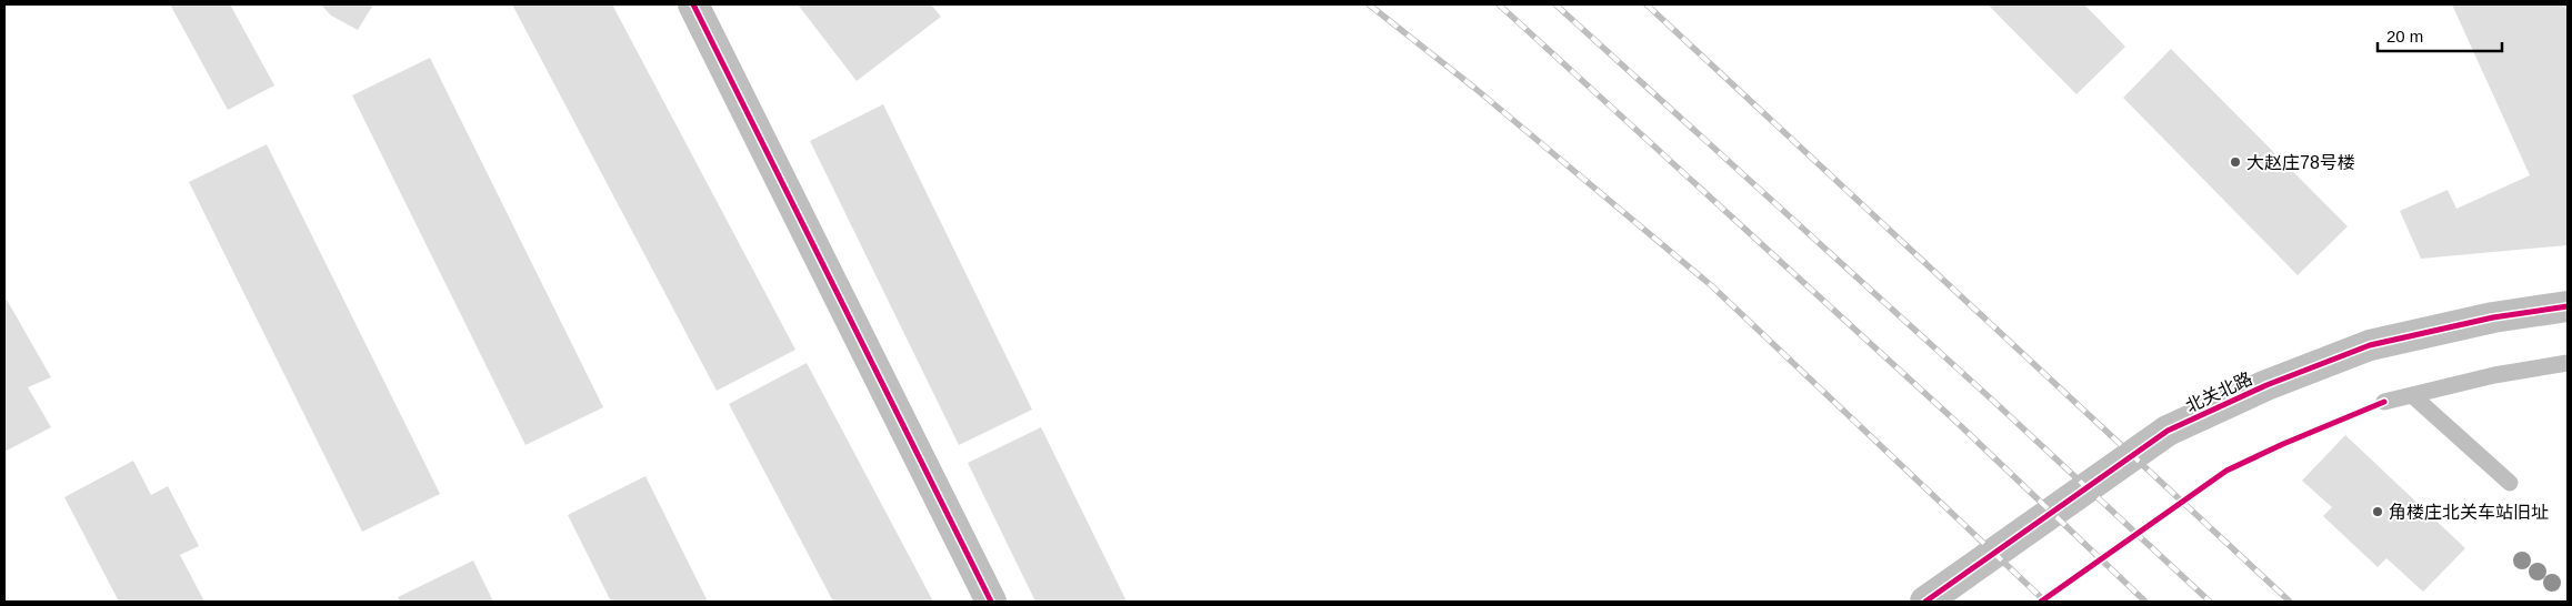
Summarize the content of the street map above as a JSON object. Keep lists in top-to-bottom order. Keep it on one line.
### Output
{"streets":{"street":["北关北路"]},"places":["大赵庄78号楼","角楼庄北关车站旧址"],"scale_bar":"20 m"}
